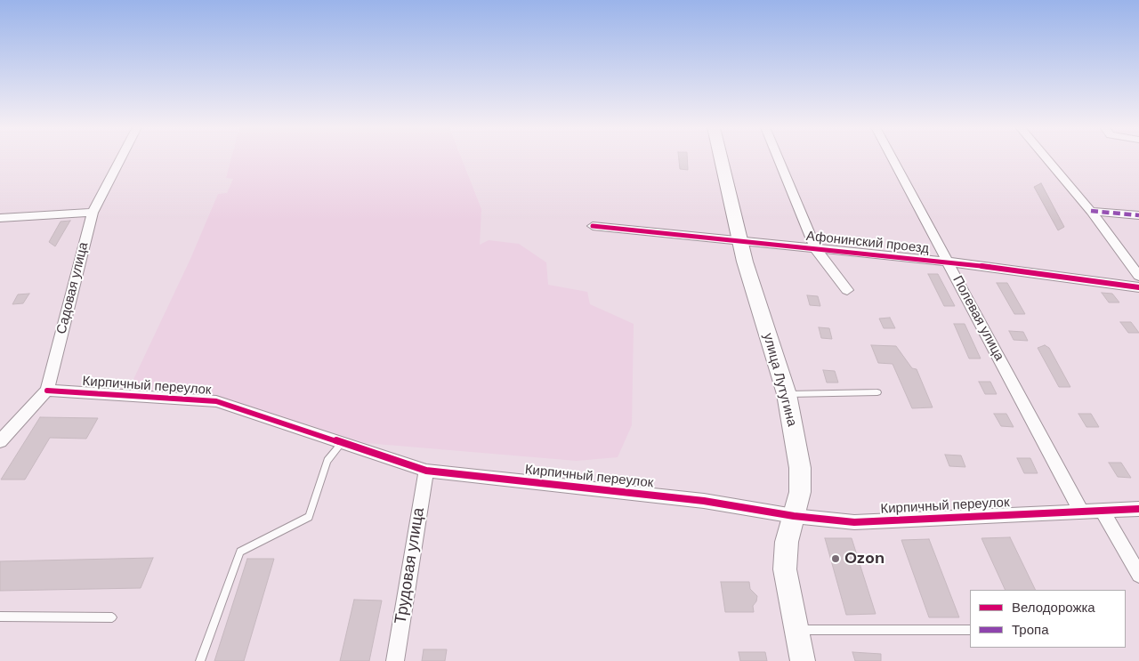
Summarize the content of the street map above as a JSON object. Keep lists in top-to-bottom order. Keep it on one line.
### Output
{"streets":{"main road":["улица Лутугина"],"street":["Афонинский проезд","Садовая улица","Полевая улица","Кирпичный переулок","Трудовая улица"]},"crossings":[["Афонинский проезд","Полевая улица"],["Афонинский проезд","улица Лутугина"],["Садовая улица","Кирпичный переулок"],["Полевая улица","Кирпичный переулок"],["улица Лутугина","Кирпичный переулок"],["Кирпичный переулок","Трудовая улица"]],"places":["Ozon"],"legend":["Велодорожка","Тропа"]}
